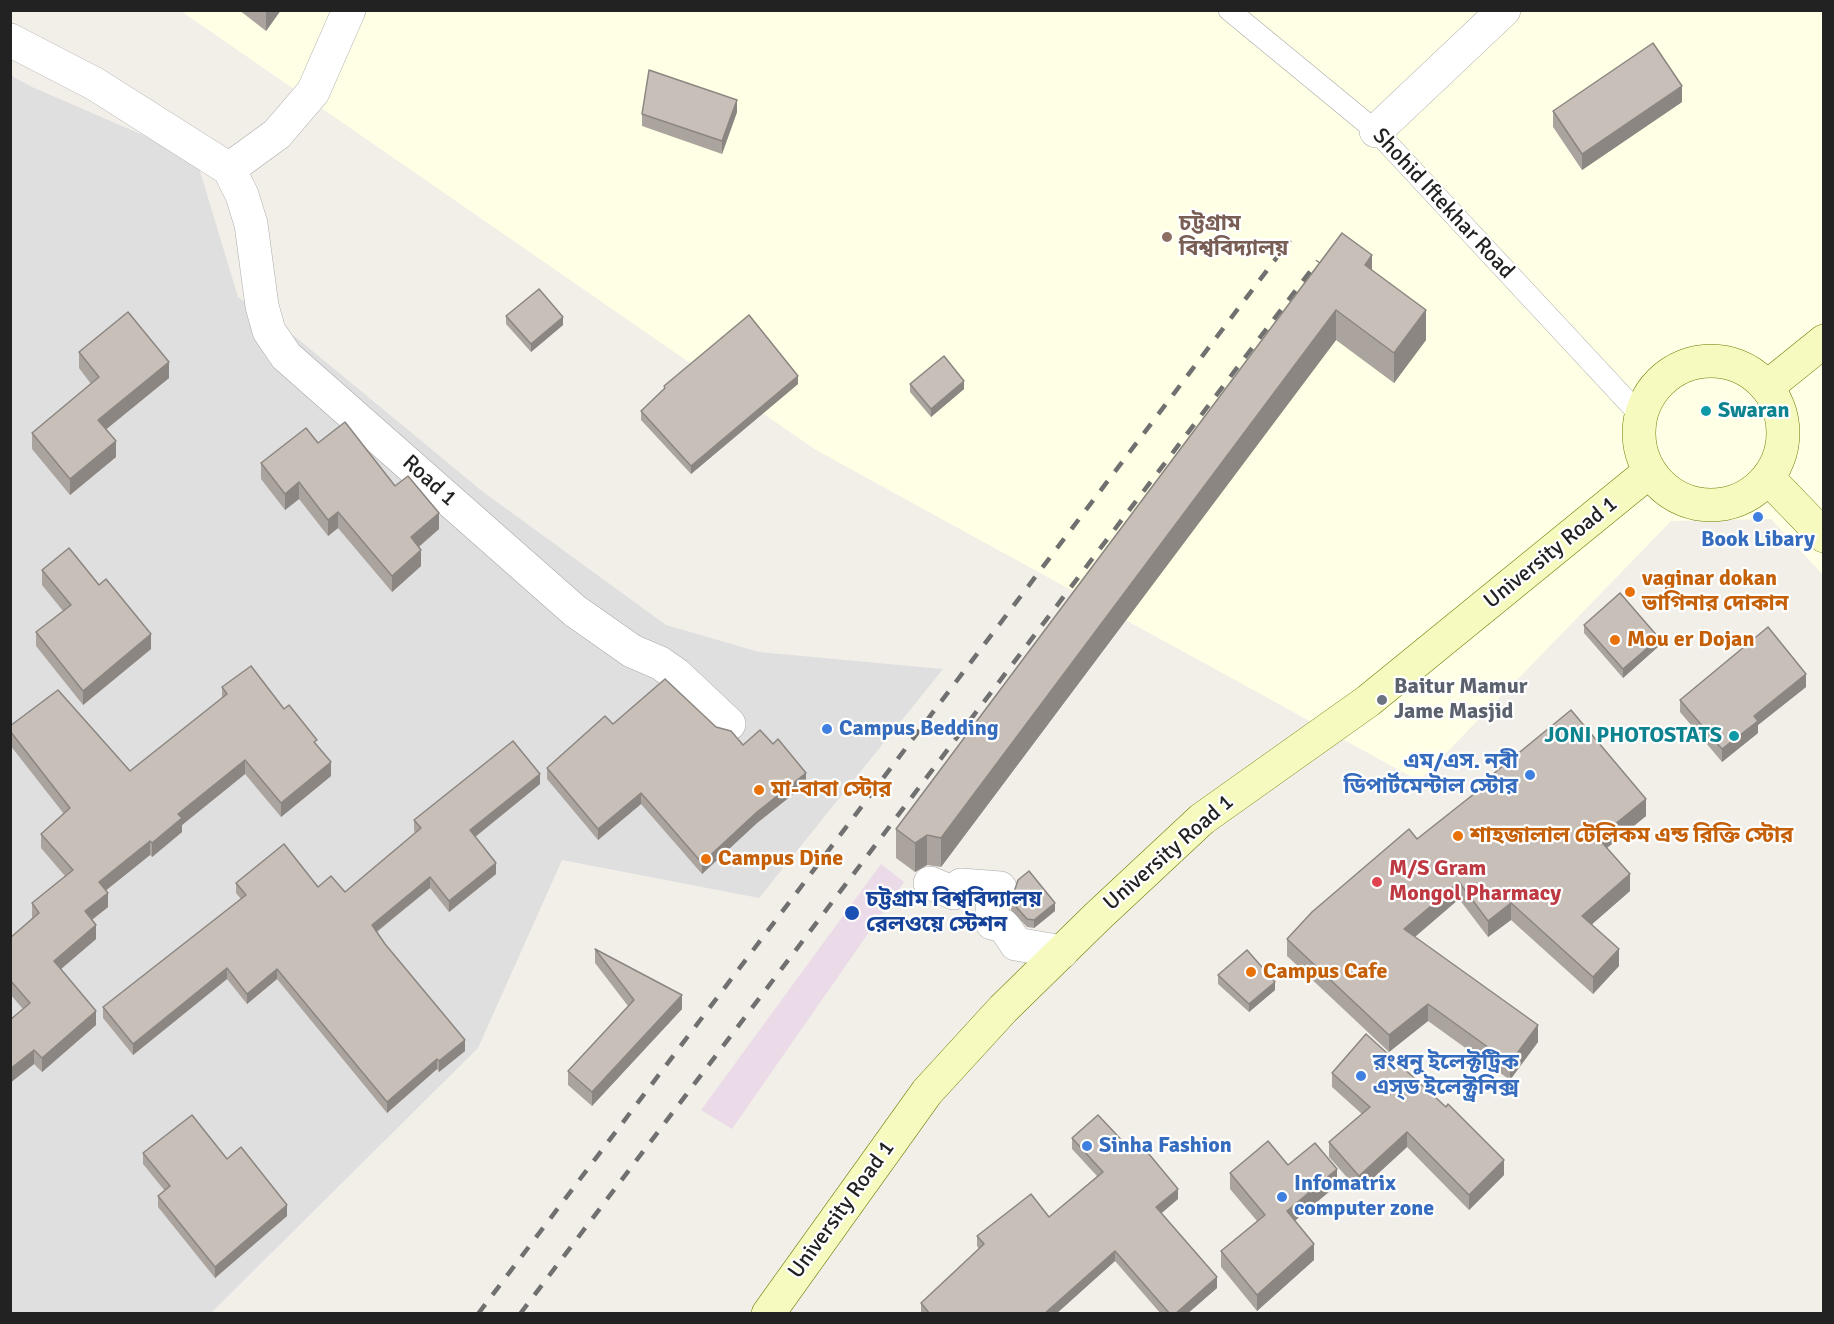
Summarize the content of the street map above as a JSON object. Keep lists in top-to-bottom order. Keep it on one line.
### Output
{"streets":{"main road":["University Road 1"],"street":["Road 1"],"lane":["Shohid Iftekhar Road"]},"crossings":[["Shohid Iftekhar Road","University Road 1"]],"places":["চট্টগ্রাম বিশ্ববিদ্যালয়","Swaran","Book Libary","vaginar dokan ভাগিনার দোকান","Mou er Dojan","Baitur Mamur Jame Masjid","Campus Bedding","JONI PHOTOSTATS","এম/এস. নবী ডিপার্টমেন্টাল স্টোর","মা-বাবা স্টোর","শাহজালাল টেলিকম এন্ড রিক্তি স্টোর","Campus Dine","M/S Gram Mongol Pharmacy","চট্টগ্রাম বিশ্ববিদ্যালয় রেলওয়ে স্টেশন","Campus Cafe","রংধনু ইলেক্টট্রিক এস্ড ইলেক্ট্রনিক্স","Sinha Fashion","Infomatrix computer zone"]}
